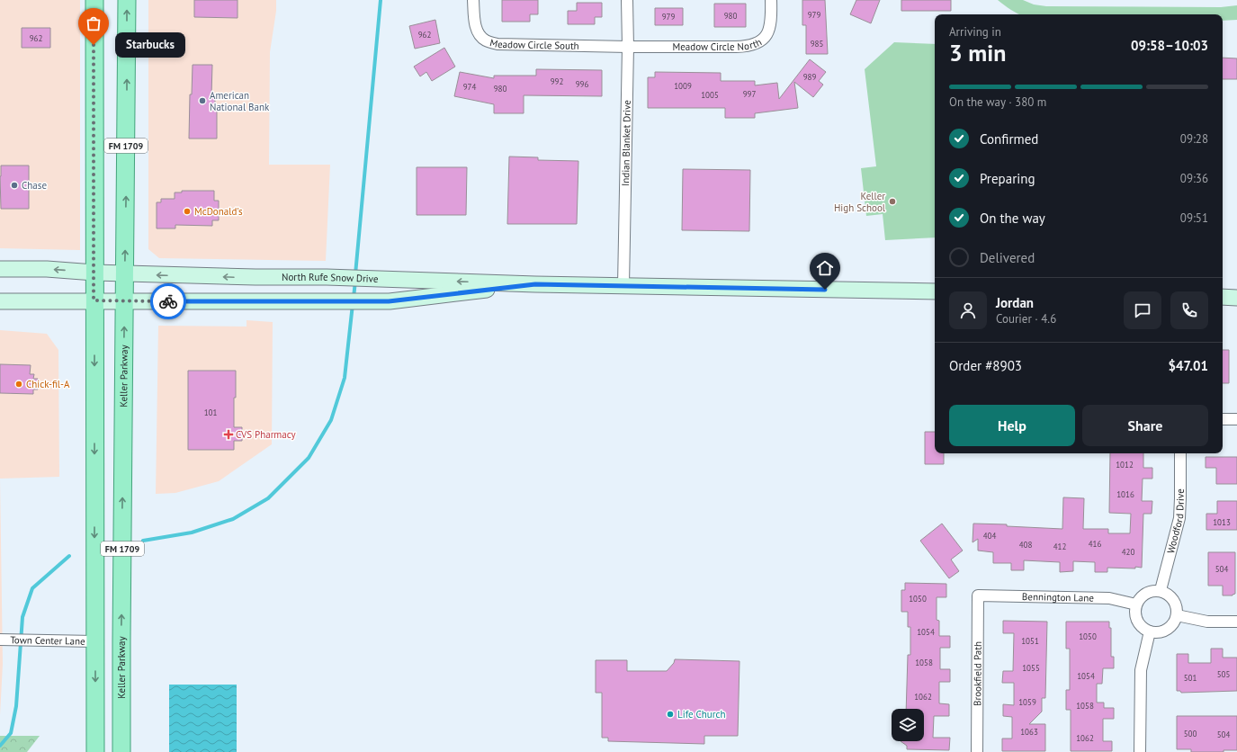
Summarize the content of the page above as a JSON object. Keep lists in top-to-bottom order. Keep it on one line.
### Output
{"streets":{"main road":["FM 1709","North Rufe Snow Drive","Keller Parkway"],"street":["Meadow Circle North","Meadow Circle South","Indian Blanket Drive","Woodford Drive","Bennington Lane","Town Center Lane","Brookfield Path"]},"crossings":[["Meadow Circle North","Meadow Circle South"],["Meadow Circle North","Indian Blanket Drive"],["Meadow Circle South","Indian Blanket Drive"],["Indian Blanket Drive","North Rufe Snow Drive"],["FM 1709","North Rufe Snow Drive"],["FM 1709","Town Center Lane"],["North Rufe Snow Drive","Keller Parkway"],["Woodford Drive","Bennington Lane"],["Bennington Lane","Brookfield Path"]],"places":{"other":["Starbucks","American National Bank","Chase","Keller High School","McDonald's","Chick-fil-A","Life Church"],"health":["CVS Pharmacy"]},"house_numbers":["979","980","979","962","962","985","989","992","996","1009","974","980","997","1005","101","1012","1016","1013","404","416","408","412","420","504","1050","1054","1050","1051","1058","1055","505","1054","501","1062","1059","1058","1063","500","504","1062"],"page":{"heading":["3 min","Arriving in","09:58–10:03"],"panel":["Jordan","Courier · 4.6","Order #8903","$47.01"],"bubble":"Starbucks","bar":"On the way · 380 m","list":[["Confirmed","09:28"],["Preparing","09:36"],["On the way","09:51"],"Delivered"],"buttons":["Help","Share"]}}
